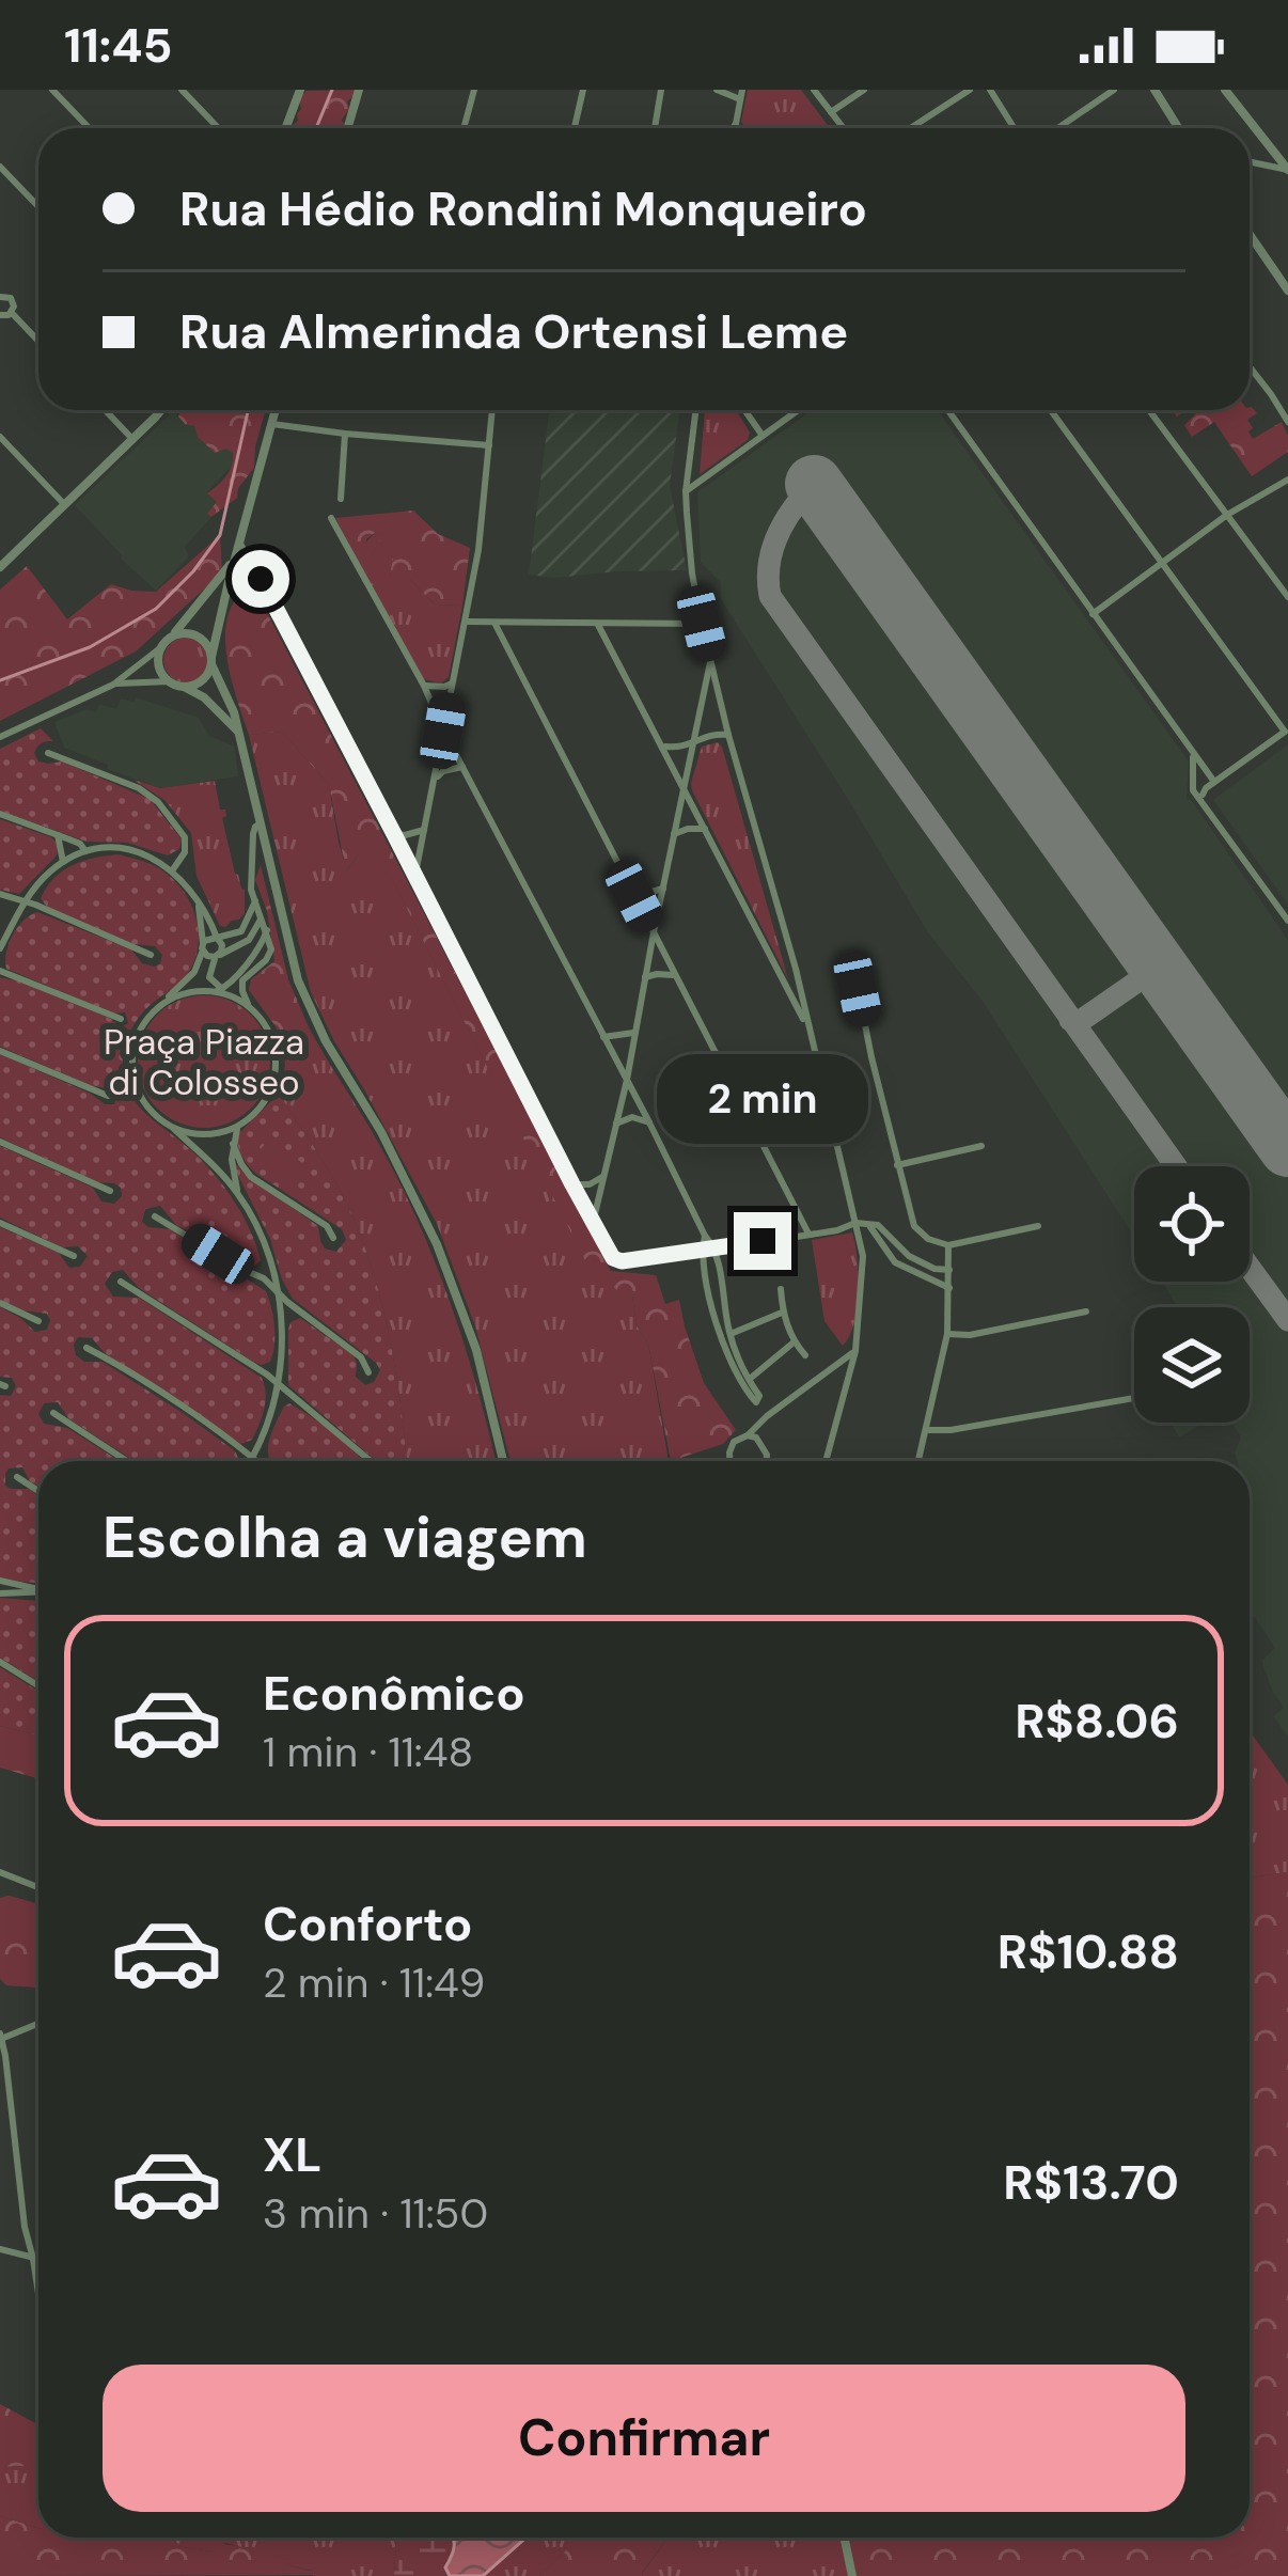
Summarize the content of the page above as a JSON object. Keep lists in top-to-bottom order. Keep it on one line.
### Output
{"parks":["Praça Piazza di Colosseo"],"page":{"status":"11:45","banner":["Rua Hédio Rondini Monqueiro","Rua Almerinda Ortensi Leme"],"bubble":"2 min","heading":"Escolha a viagem","list":[{"name":"Econômico","note":"1 min · 11:48","value":"R$8.06"},{"name":"Conforto","note":"2 min · 11:49","value":"R$10.88"},{"name":"XL","note":"3 min · 11:50","value":"R$13.70"}],"buttons":"Confirmar"}}
